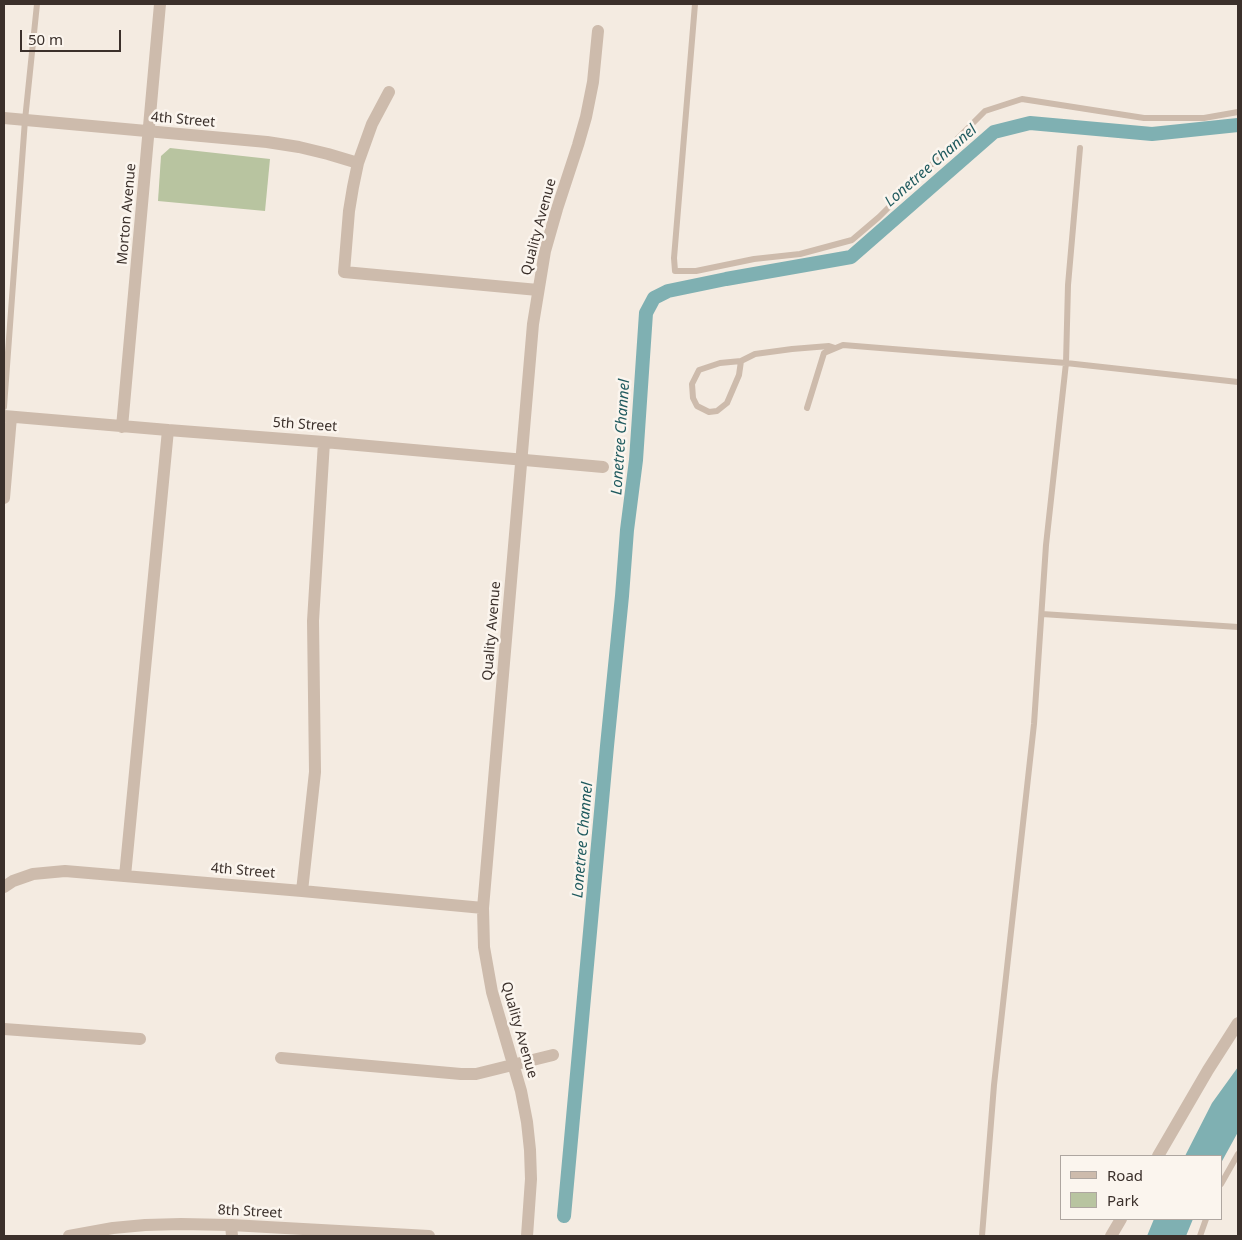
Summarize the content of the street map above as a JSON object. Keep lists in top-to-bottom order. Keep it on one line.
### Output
{"streets":{"street":["4th Street","Morton Avenue","Quality Avenue","5th Street","8th Street"]},"crossings":[["4th Street","Morton Avenue"],["4th Street","Quality Avenue"],["Morton Avenue","5th Street"],["Quality Avenue","5th Street"]],"water":["Lonetree Channel"],"legend":["Road","Park"],"scale_bar":"50 m"}
